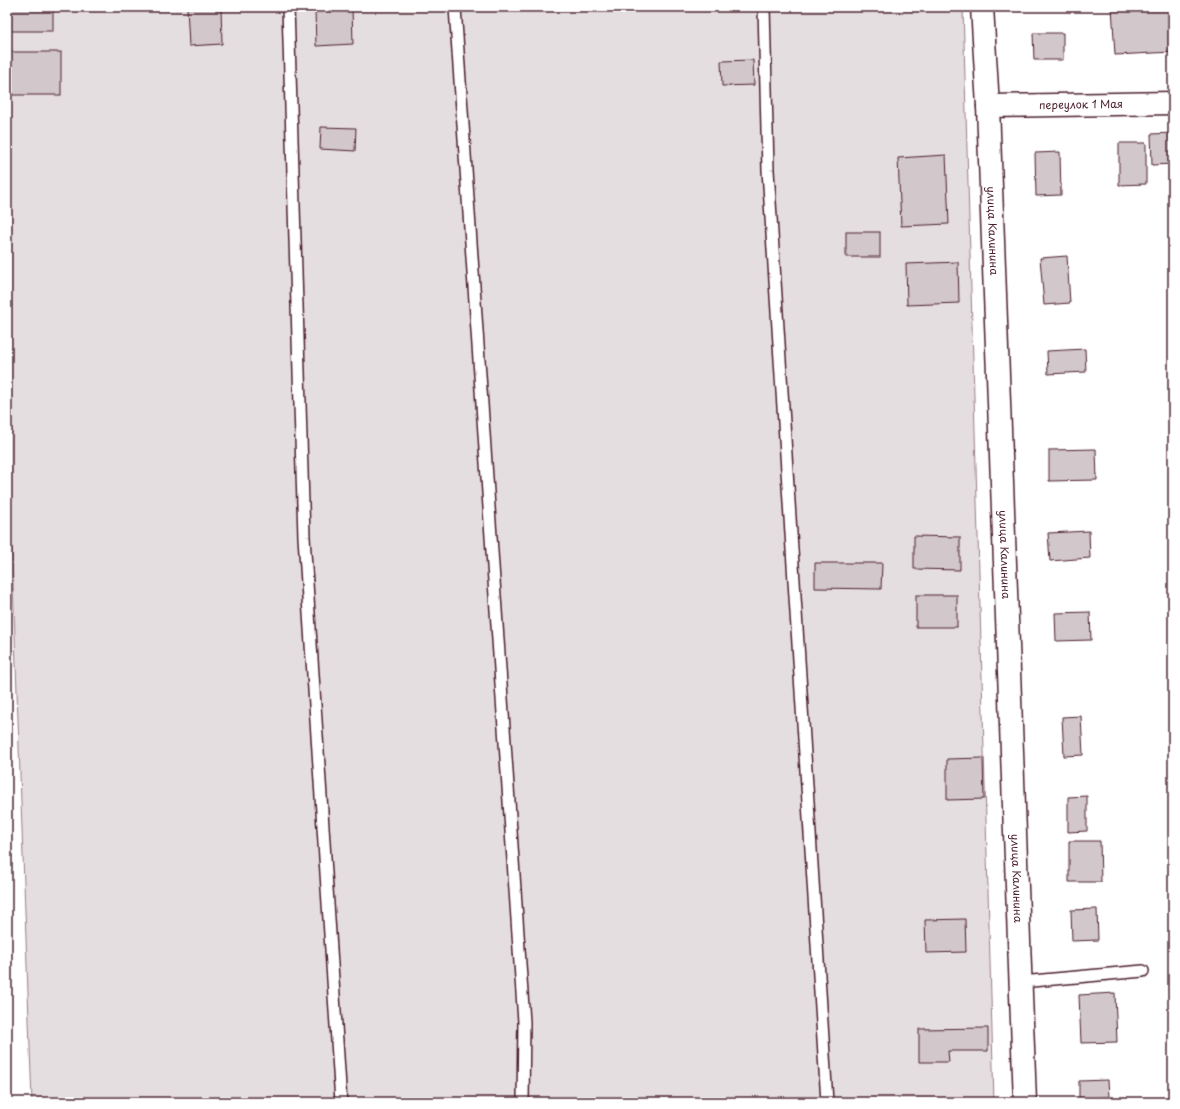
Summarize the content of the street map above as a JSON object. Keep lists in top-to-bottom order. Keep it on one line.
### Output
{"streets":{"street":["переулок 1 Мая","улица Калинина"]},"crossings":[["переулок 1 Мая","улица Калинина"]]}
